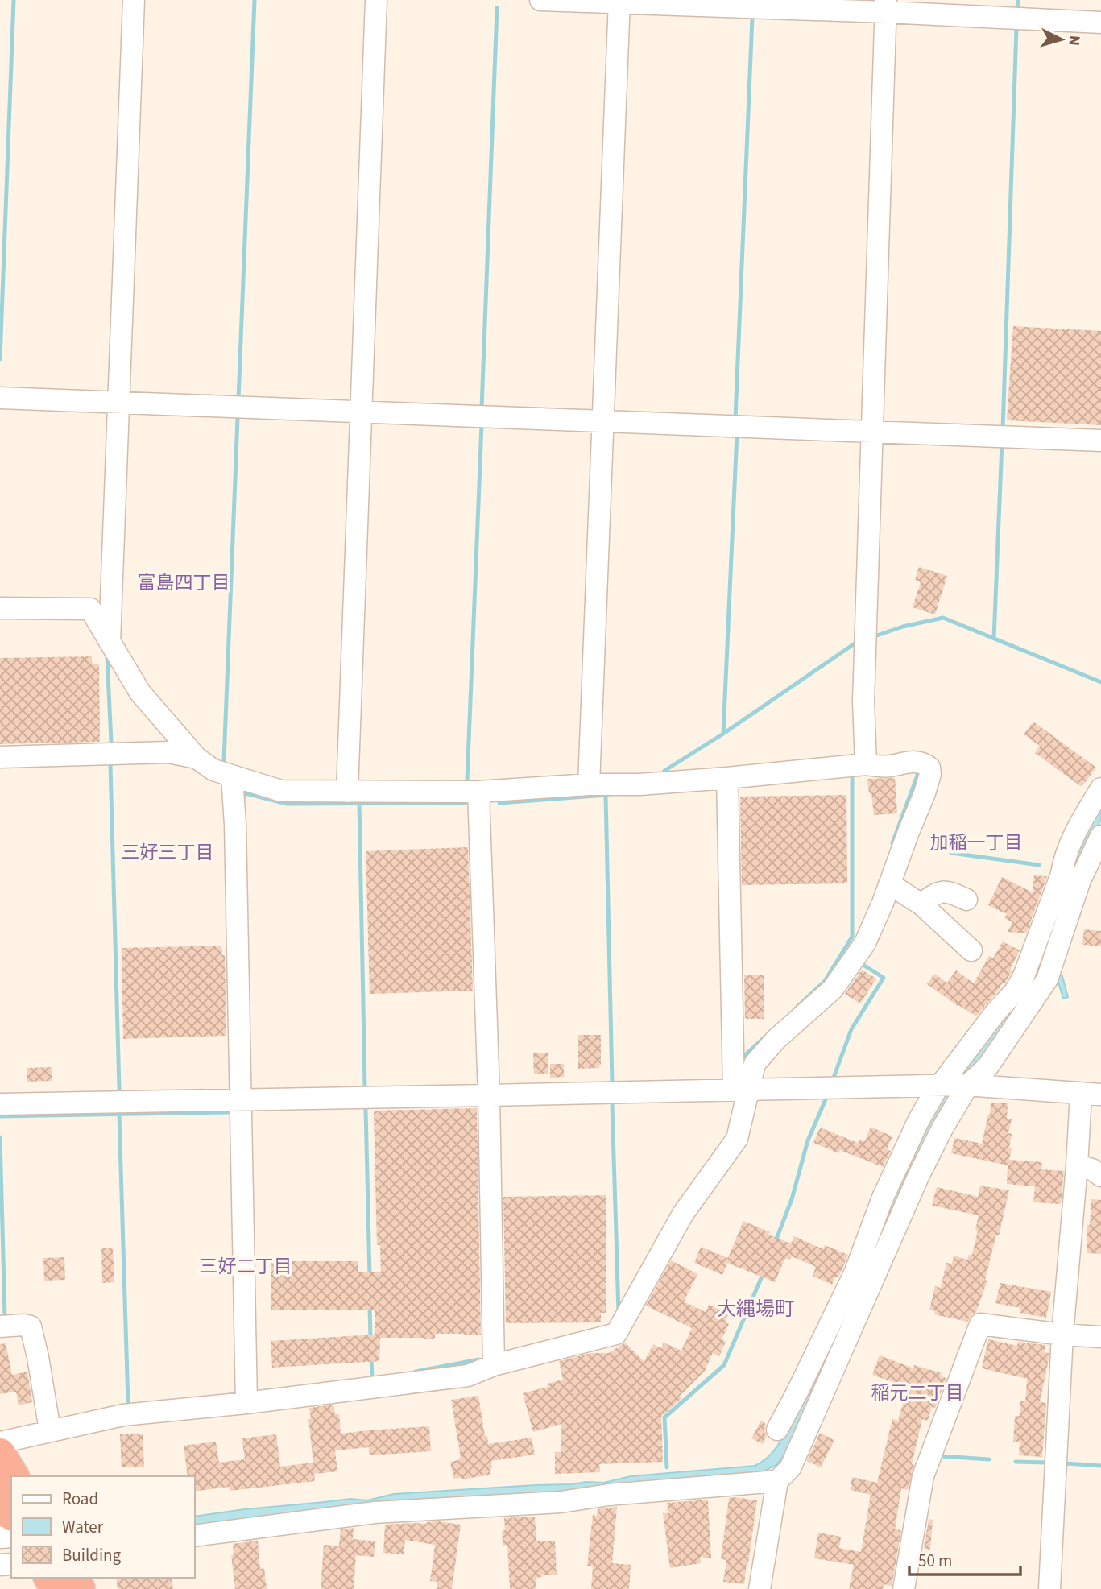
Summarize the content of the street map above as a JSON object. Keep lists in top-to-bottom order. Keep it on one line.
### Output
{"districts":["富島四丁目","加稲一丁目","三好三丁目","三好二丁目","大縄場町","稲元二丁目"],"legend":["Road","Water","Building"],"scale_bar":"50 m","north":"right"}
